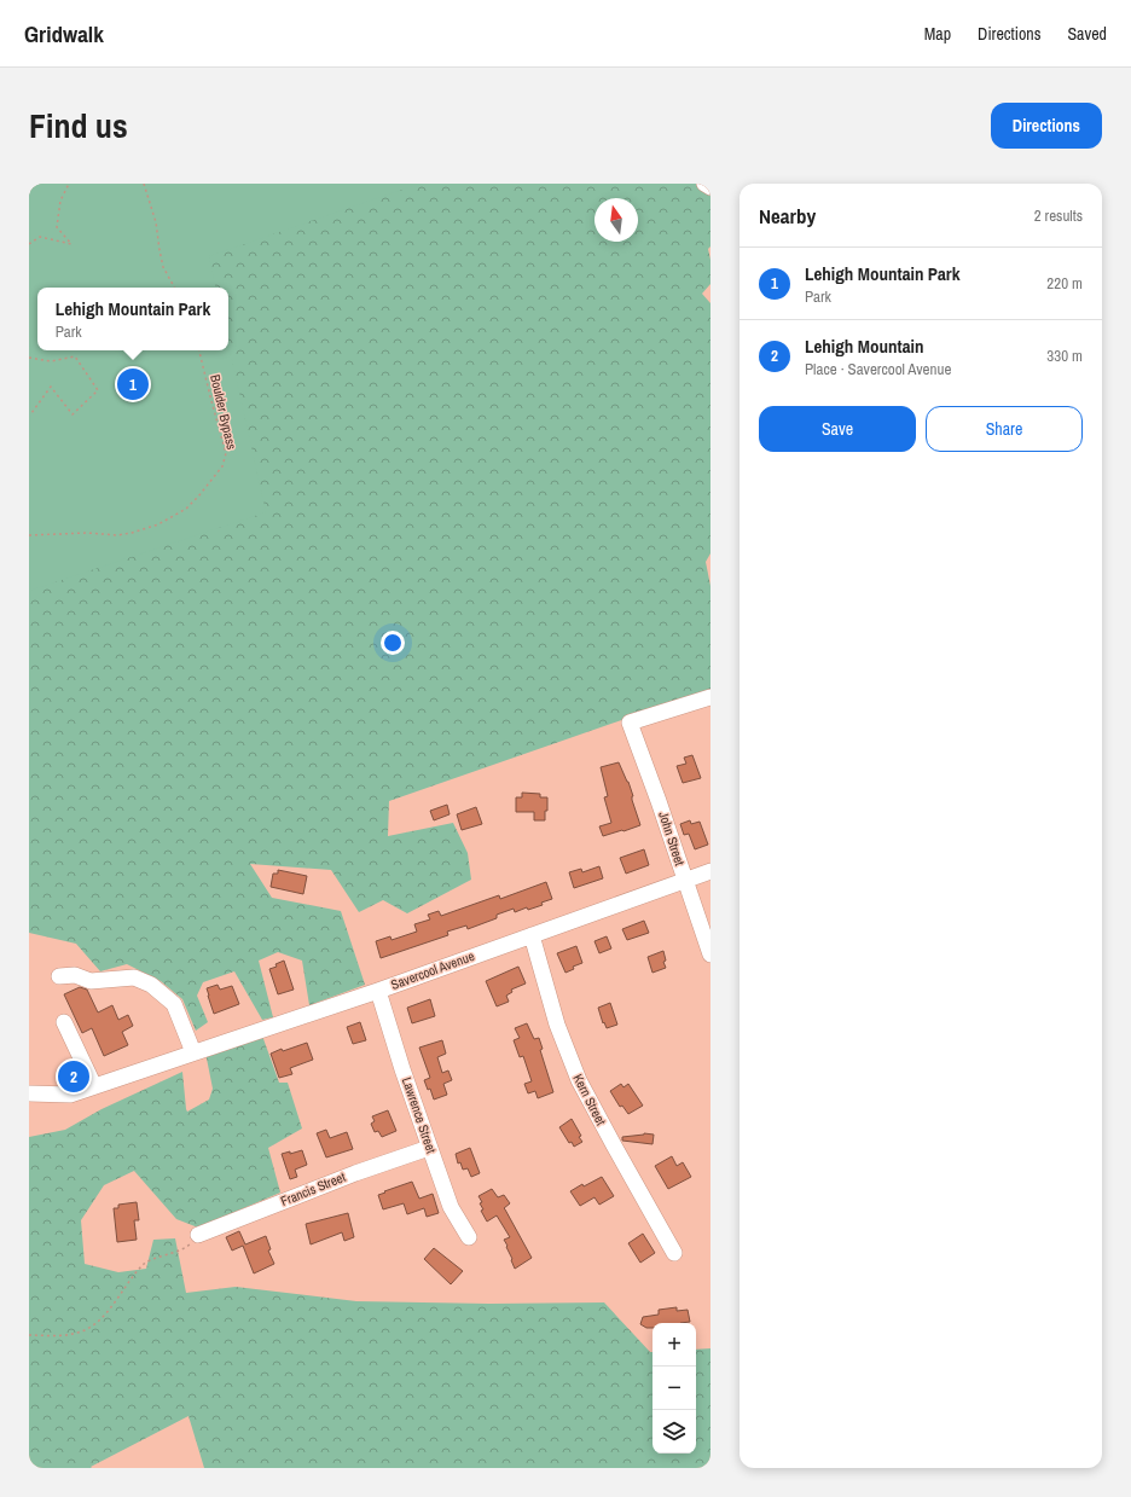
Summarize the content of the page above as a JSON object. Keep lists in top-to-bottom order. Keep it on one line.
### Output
{"streets":{"street":["John Street","Savercool Avenue","Kern Street","Lawrence Street","Francis Street"],"path":["Boulder Bypass"]},"crossings":[["John Street","Savercool Avenue"],["Savercool Avenue","Kern Street"],["Savercool Avenue","Lawrence Street"],["Lawrence Street","Francis Street"]],"north":"top","page":{"header":"Gridwalk","nav":["Map","Directions","Saved"],"title":"Find us","buttons":["Directions",["Save","Share"]],"heading":["Nearby","2 results"],"list":[{"mark":"1","name":"Lehigh Mountain Park","note":"Park","value":"220 m"},{"mark":"2","name":"Lehigh Mountain","note":"Place · Savercool Avenue","value":"330 m"}],"popup":["Lehigh Mountain Park","Park"],"pins":["1","2"],"map_buttons":["+","−"]}}
